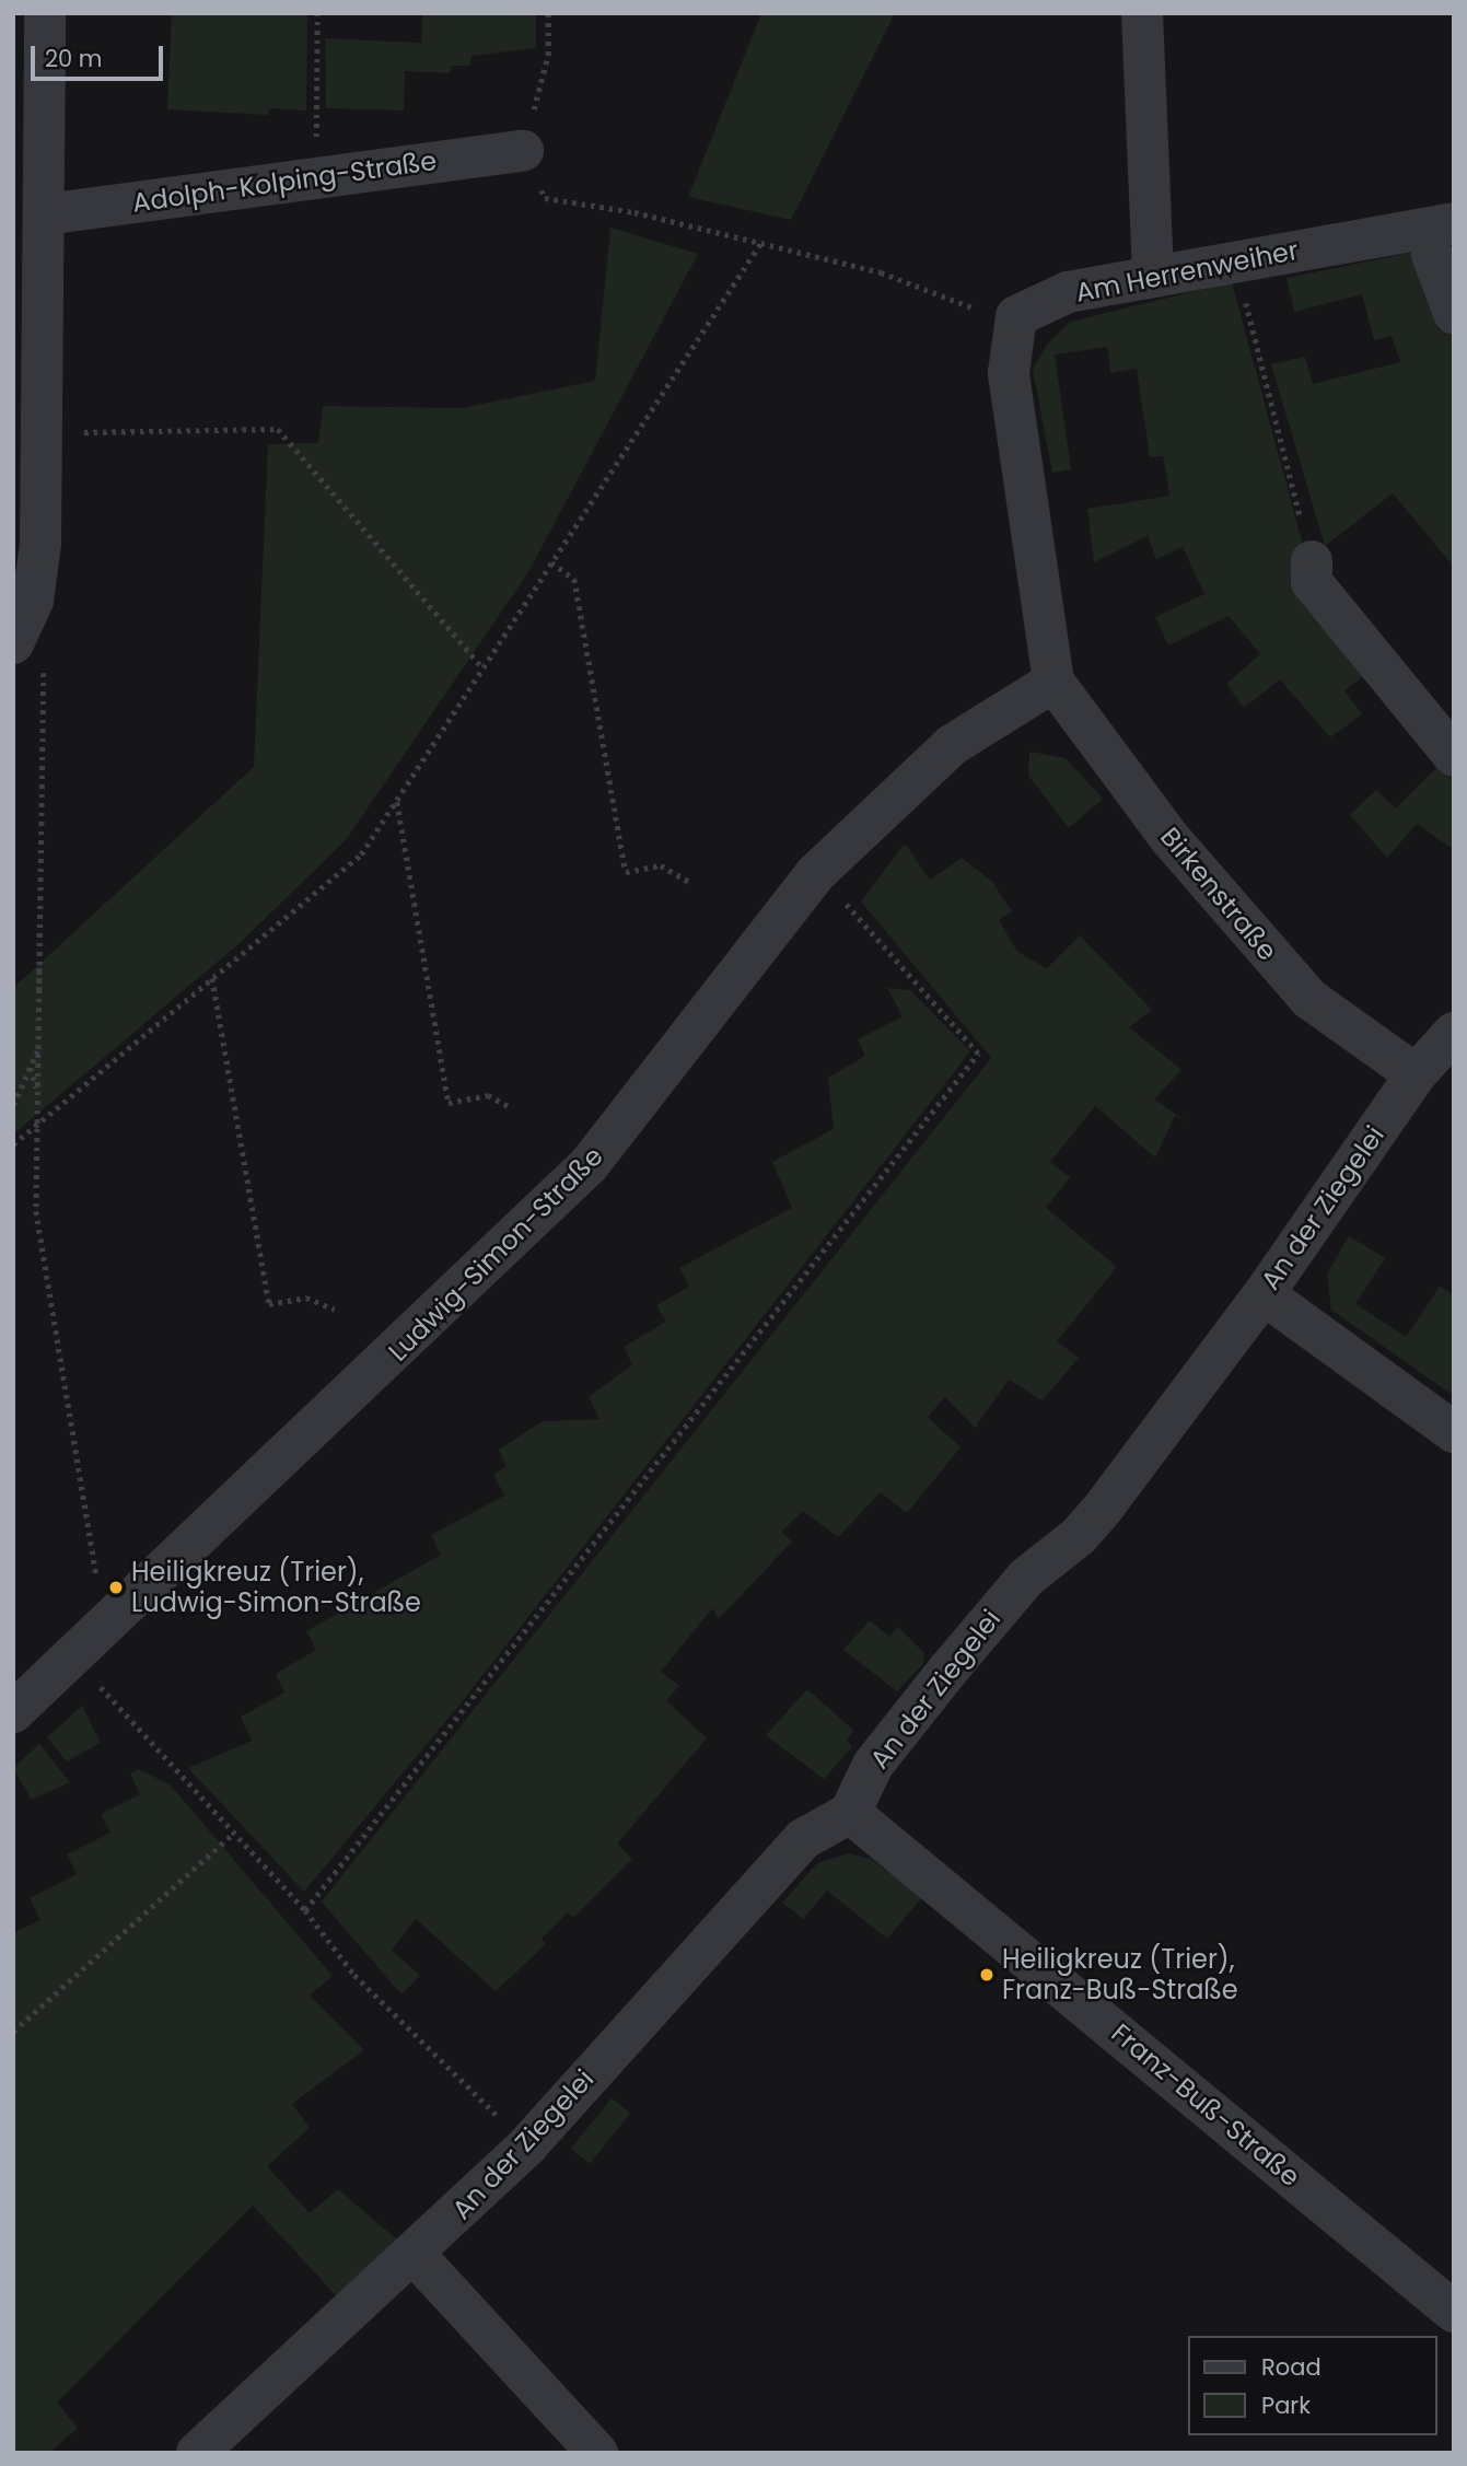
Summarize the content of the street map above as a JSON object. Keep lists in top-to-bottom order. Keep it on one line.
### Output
{"streets":{"street":["Adolph-Kolping-Straße","Am Herrenweiher","Birkenstraße","An der Ziegelei","Ludwig-Simon-Straße","Franz-Buß-Straße"]},"crossings":[["Am Herrenweiher","Birkenstraße"],["Am Herrenweiher","Ludwig-Simon-Straße"],["Birkenstraße","An der Ziegelei"],["Birkenstraße","Ludwig-Simon-Straße"],["An der Ziegelei","Franz-Buß-Straße"]],"places":["Heiligkreuz (Trier), Ludwig-Simon-Straße","Heiligkreuz (Trier), Franz-Buß-Straße"],"legend":["Road","Park"],"scale_bar":"20 m"}
